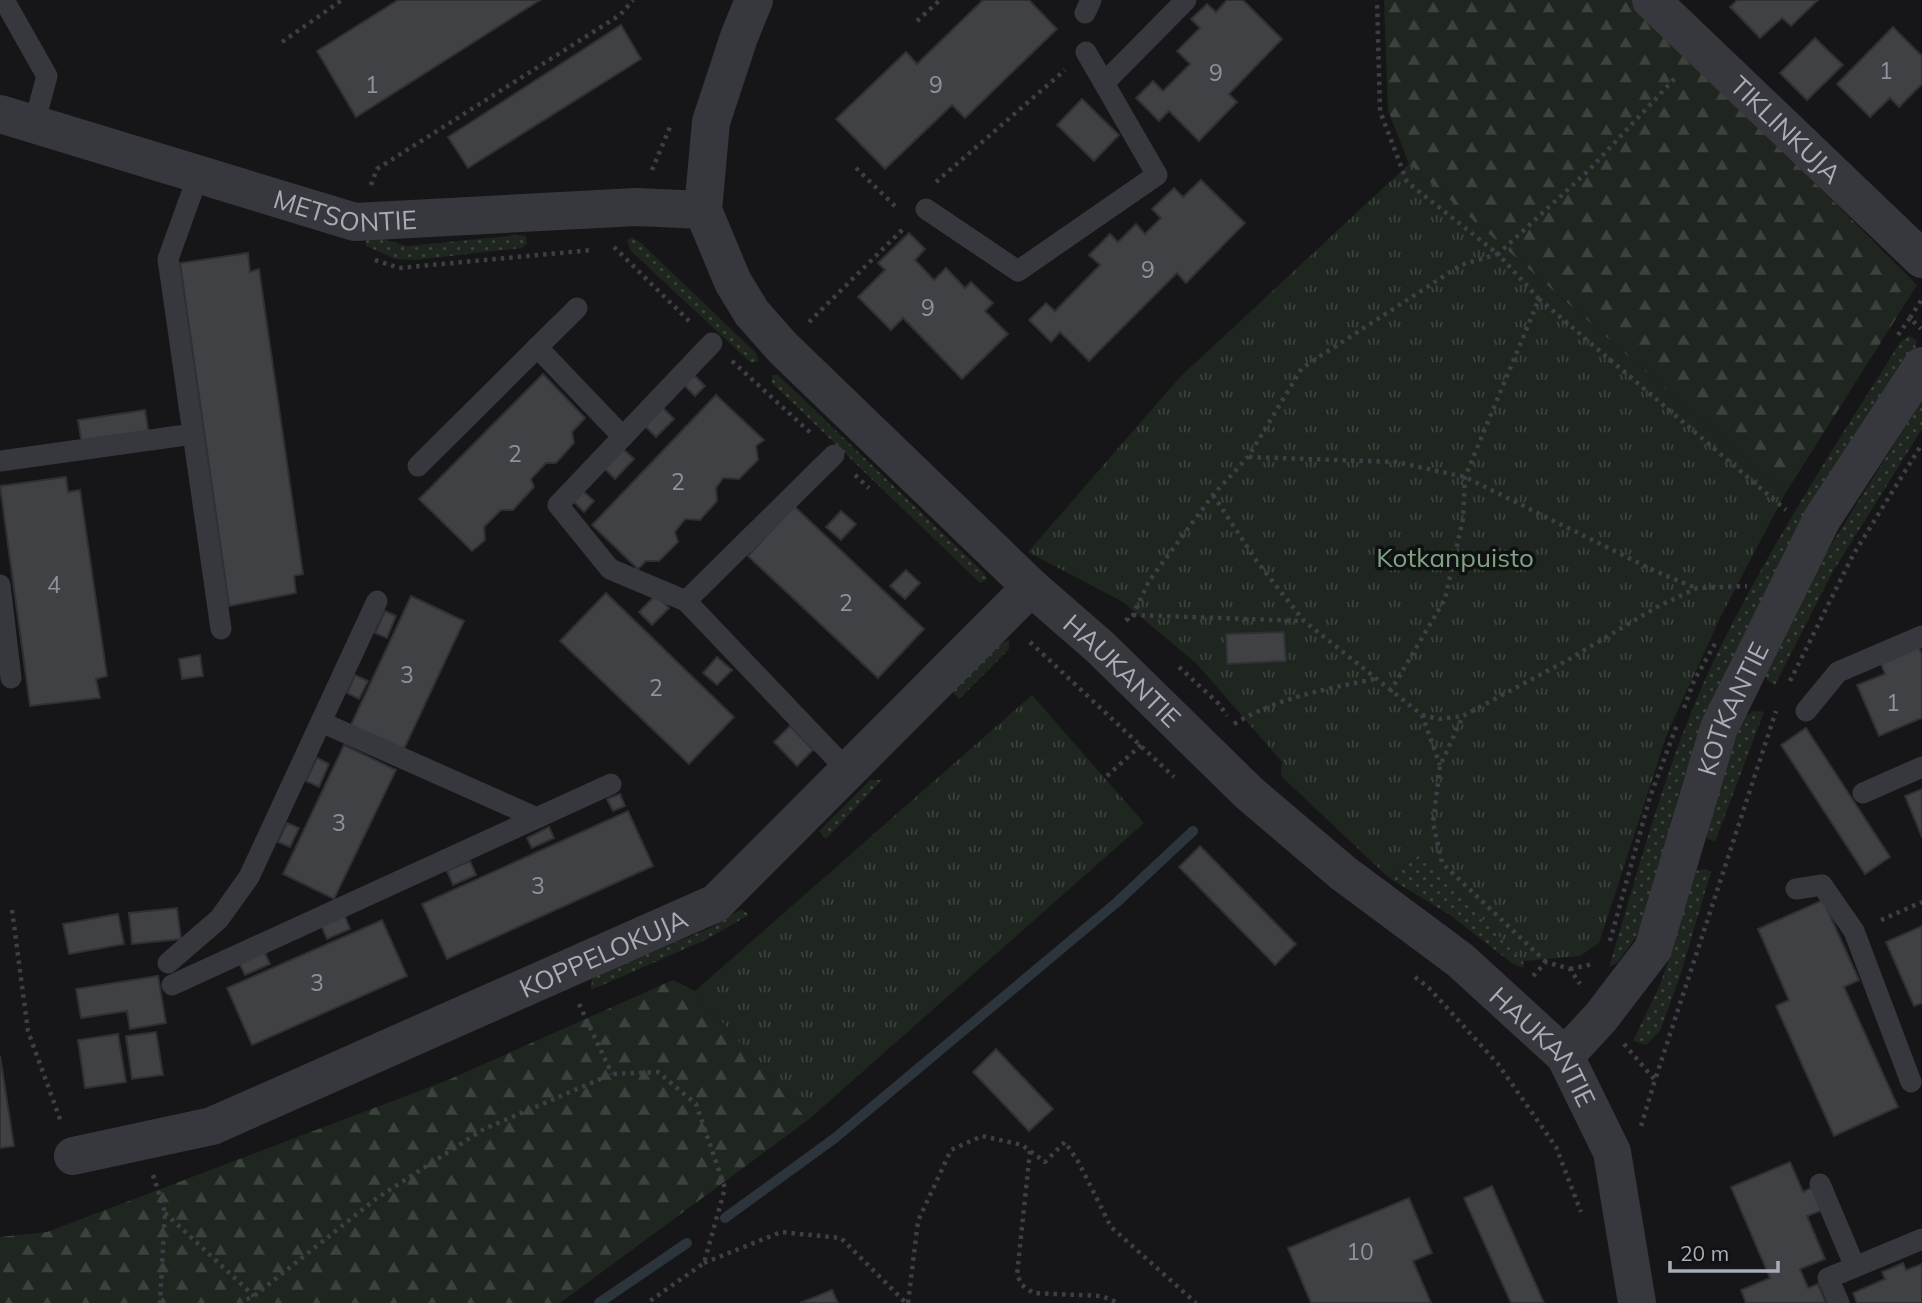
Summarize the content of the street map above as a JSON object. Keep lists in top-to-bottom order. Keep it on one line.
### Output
{"streets":{"street":["TIKLINKUJA","METSONTIE","HAUKANTIE","KOTKANTIE","KOPPELOKUJA"]},"crossings":[["METSONTIE","HAUKANTIE"],["HAUKANTIE","KOTKANTIE"],["HAUKANTIE","KOPPELOKUJA"]],"parks":["Kotkanpuisto"],"house_numbers":["1","9","1","9","9","9","2","2","4","2","3","2","1","3","3","3","10"],"scale_bar":"20 m"}
